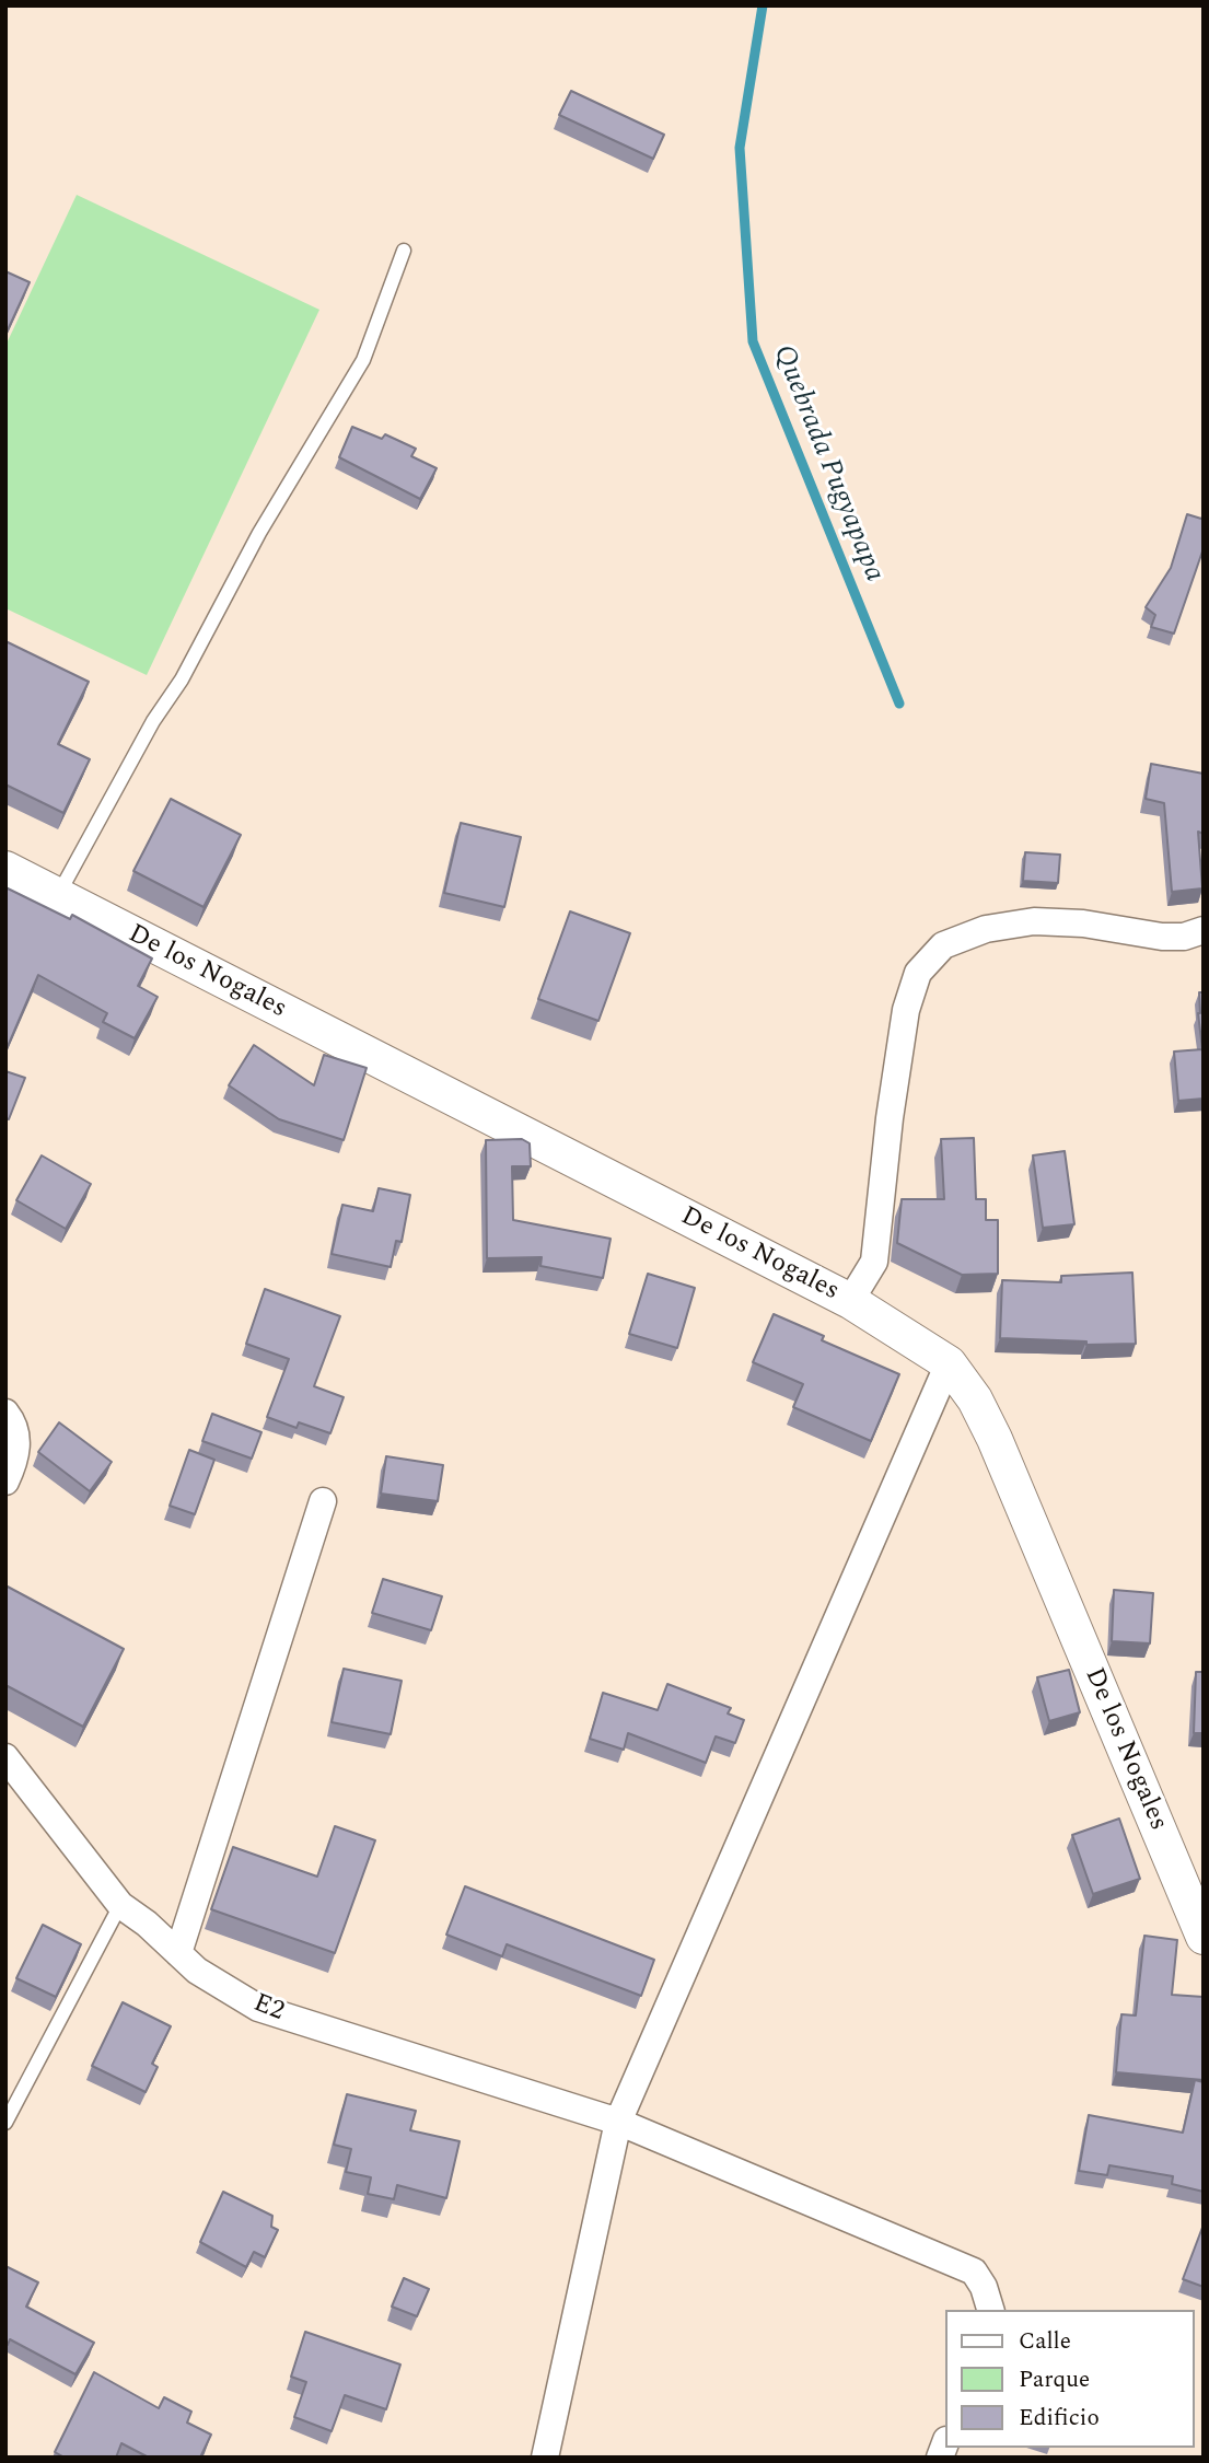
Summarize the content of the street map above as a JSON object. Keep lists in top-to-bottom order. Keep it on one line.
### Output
{"streets":{"street":["De los Nogales","E2"]},"water":["Quebrada Pugyapapa"],"legend":["Calle","Parque","Edificio"]}
